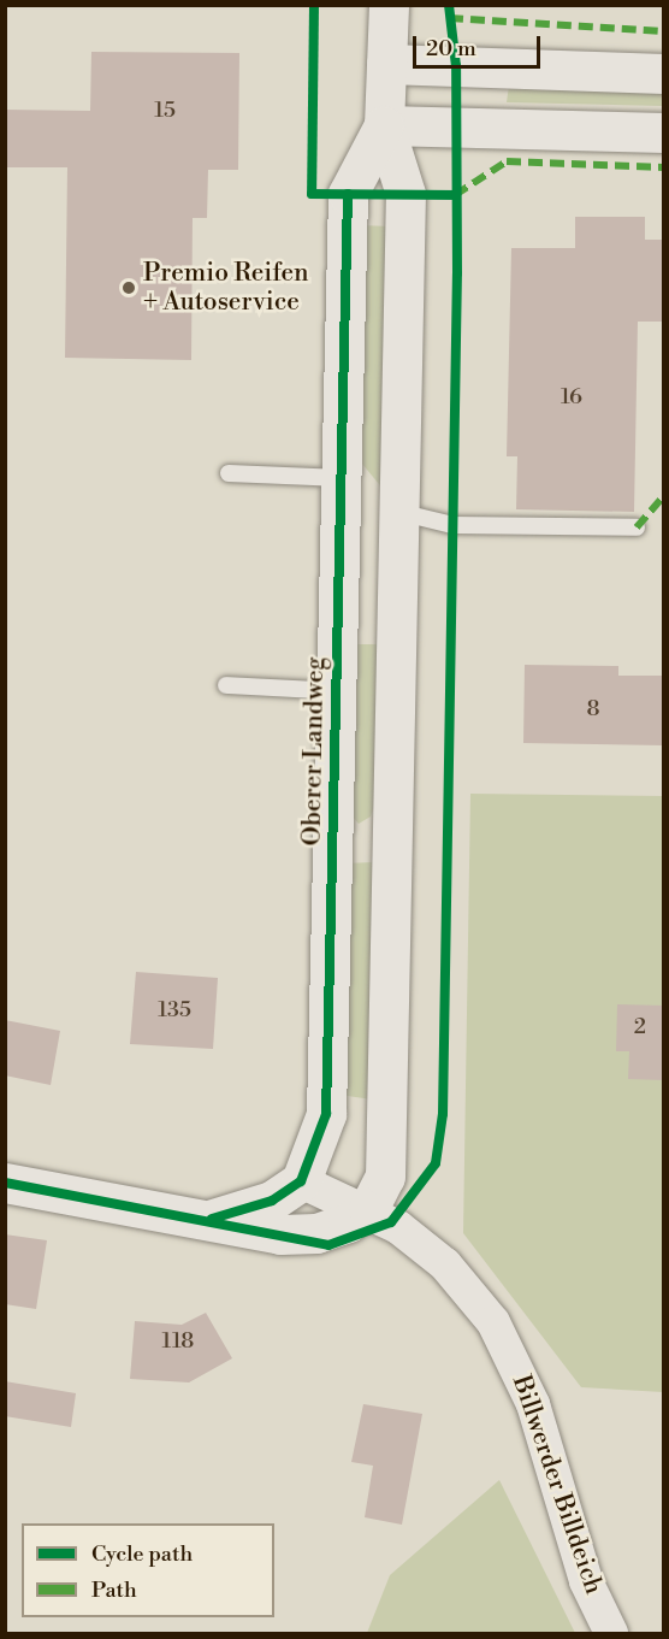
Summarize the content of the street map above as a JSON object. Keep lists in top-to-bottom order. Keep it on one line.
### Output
{"streets":{"main road":["Oberer Landweg"],"street":["Billwerder Billdeich"]},"crossings":[["Oberer Landweg","Billwerder Billdeich"]],"places":["Premio Reifen + Autoservice"],"house_numbers":["15","16","8","135","2","118"],"legend":["Cycle path","Path"],"scale_bar":"20 m"}
